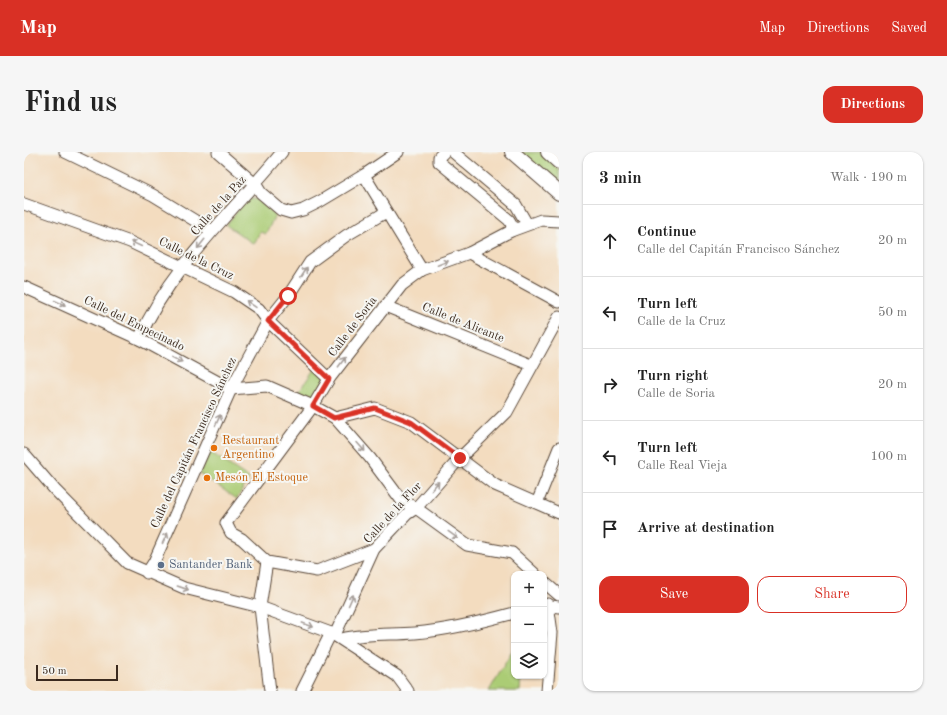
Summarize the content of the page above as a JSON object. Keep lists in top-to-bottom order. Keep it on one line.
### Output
{"streets":{"street":["Calle de la Paz","Calle de la Cruz","Calle de Alicante","Calle del Empecinado","Calle de Soria","Calle del Capitán Francisco Sánchez","Calle de la Flor"]},"crossings":[["Calle de la Paz","Calle de la Cruz"],["Calle de la Paz","Calle del Empecinado"],["Calle de la Cruz","Calle de Soria"],["Calle de la Cruz","Calle del Capitán Francisco Sánchez"],["Calle de Alicante","Calle de Soria"],["Calle de Alicante","Calle de la Flor"],["Calle del Empecinado","Calle del Capitán Francisco Sánchez"]],"one_way":["Calle del Empecinado","Calle del Capitán Francisco Sánchez"],"places":["Restaurant Argentino","Mesón El Estoque","Santander Bank"],"scale_bar":"50 m","page":{"header":"Map","nav":["Map","Directions","Saved"],"buttons":["Directions",["Save","Share"]],"title":"Find us","heading":["3 min","Walk · 190 m"],"list":[["Continue","Calle del Capitán Francisco Sánchez","20 m"],["Turn left","Calle de la Cruz","50 m"],["Turn right","Calle de Soria","20 m"],["Turn left","Calle Real Vieja","100 m"],"Arrive at destination"],"map_buttons":["+","−"],"scale":"50 m"}}
